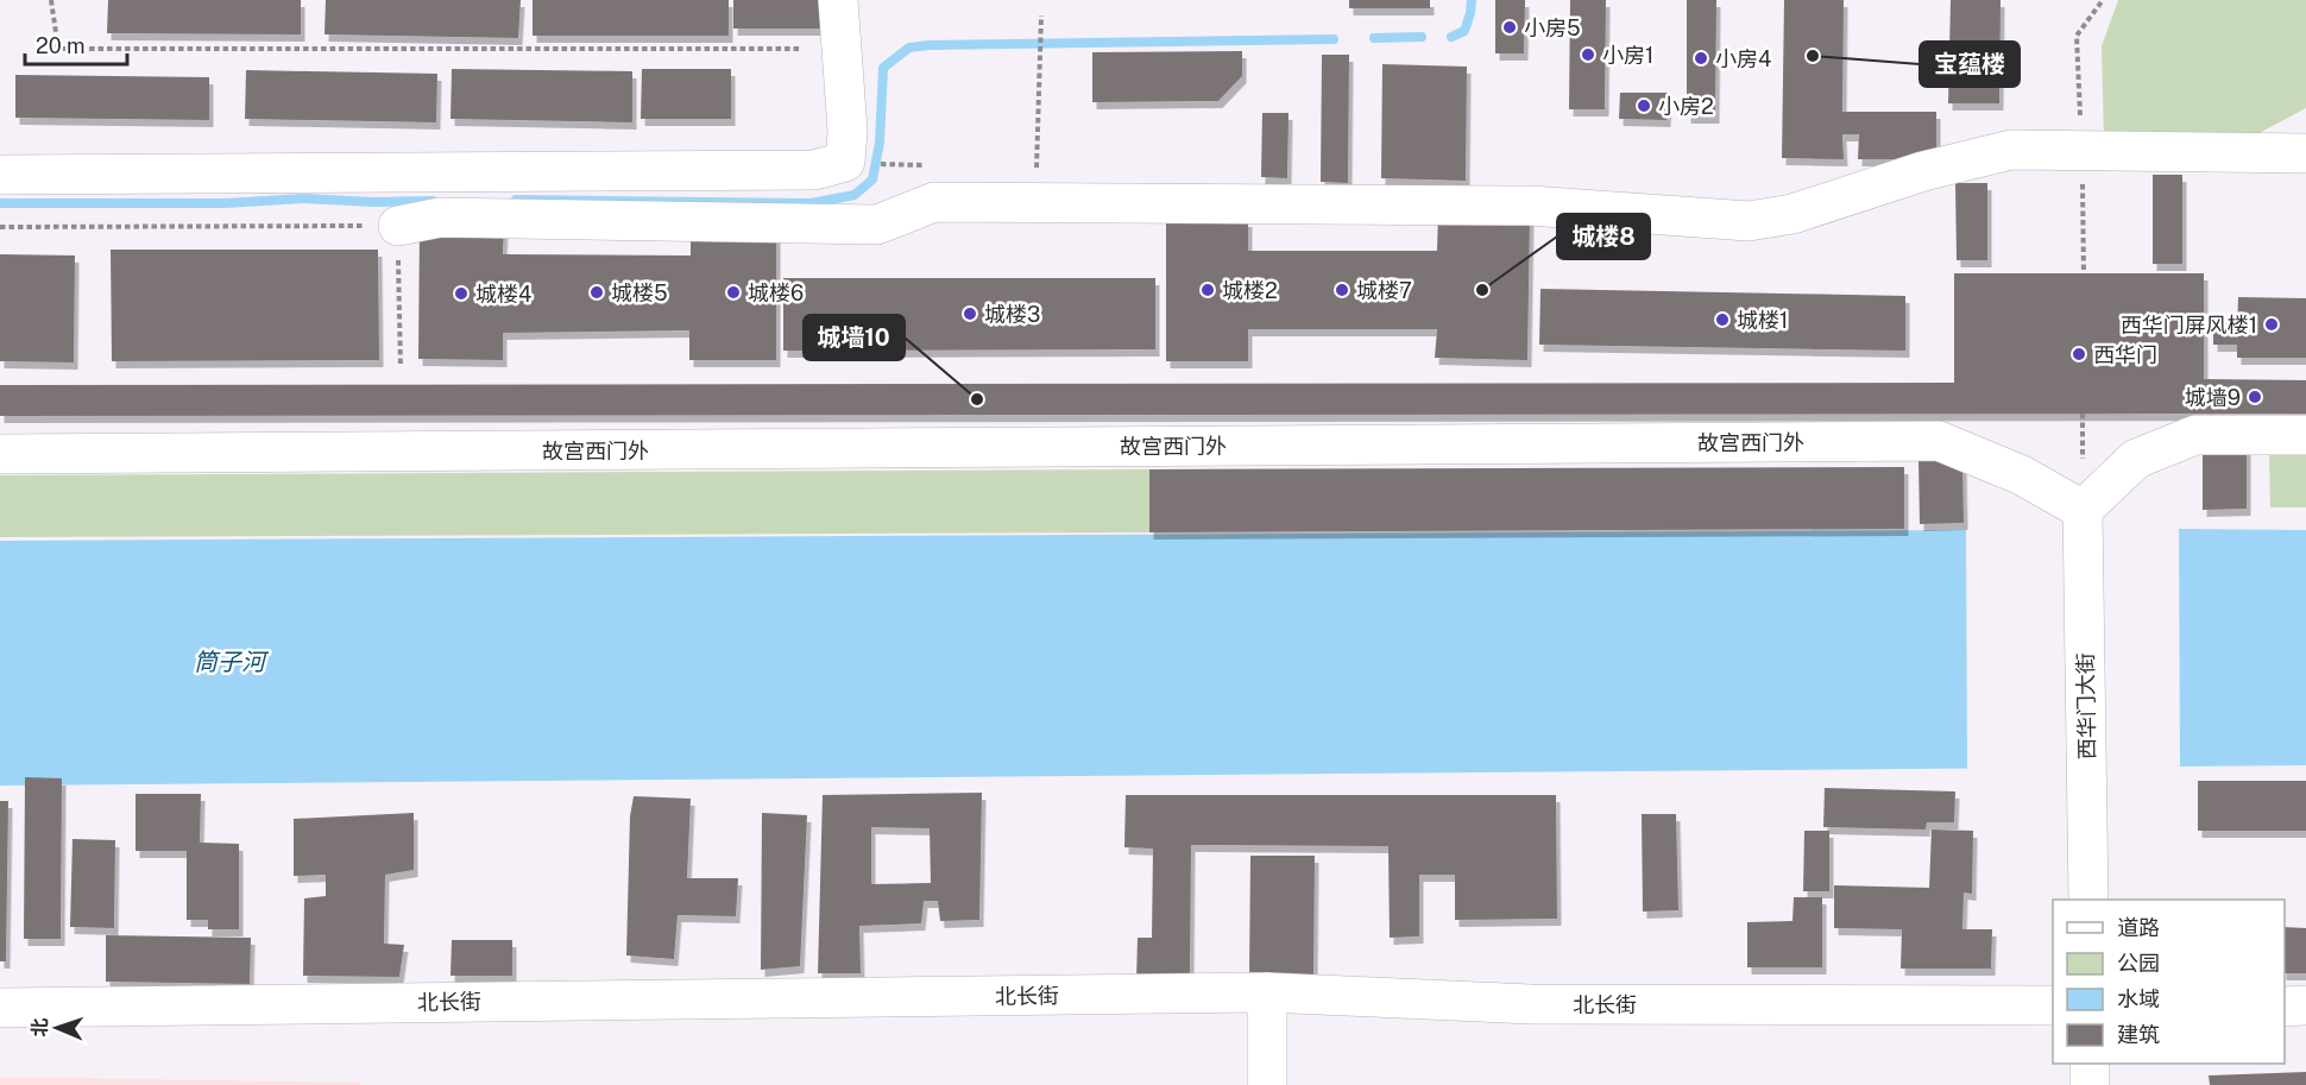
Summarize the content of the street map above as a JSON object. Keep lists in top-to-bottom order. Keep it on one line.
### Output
{"streets":{"street":["故宫西门外","西华门大街","北长街"]},"crossings":[["故宫西门外","西华门大街"]],"water":["筒子河"],"places":["小房5","小房1","宝蕴楼","小房4","小房2","城楼2","城楼7","城楼8","城楼5","城楼6","城楼4","城楼3","城楼1","西华门屏风楼1","西华门","城墙9","城墙10"],"legend":["道路","公园","水域","建筑"],"scale_bar":"20 m","north":"left"}
